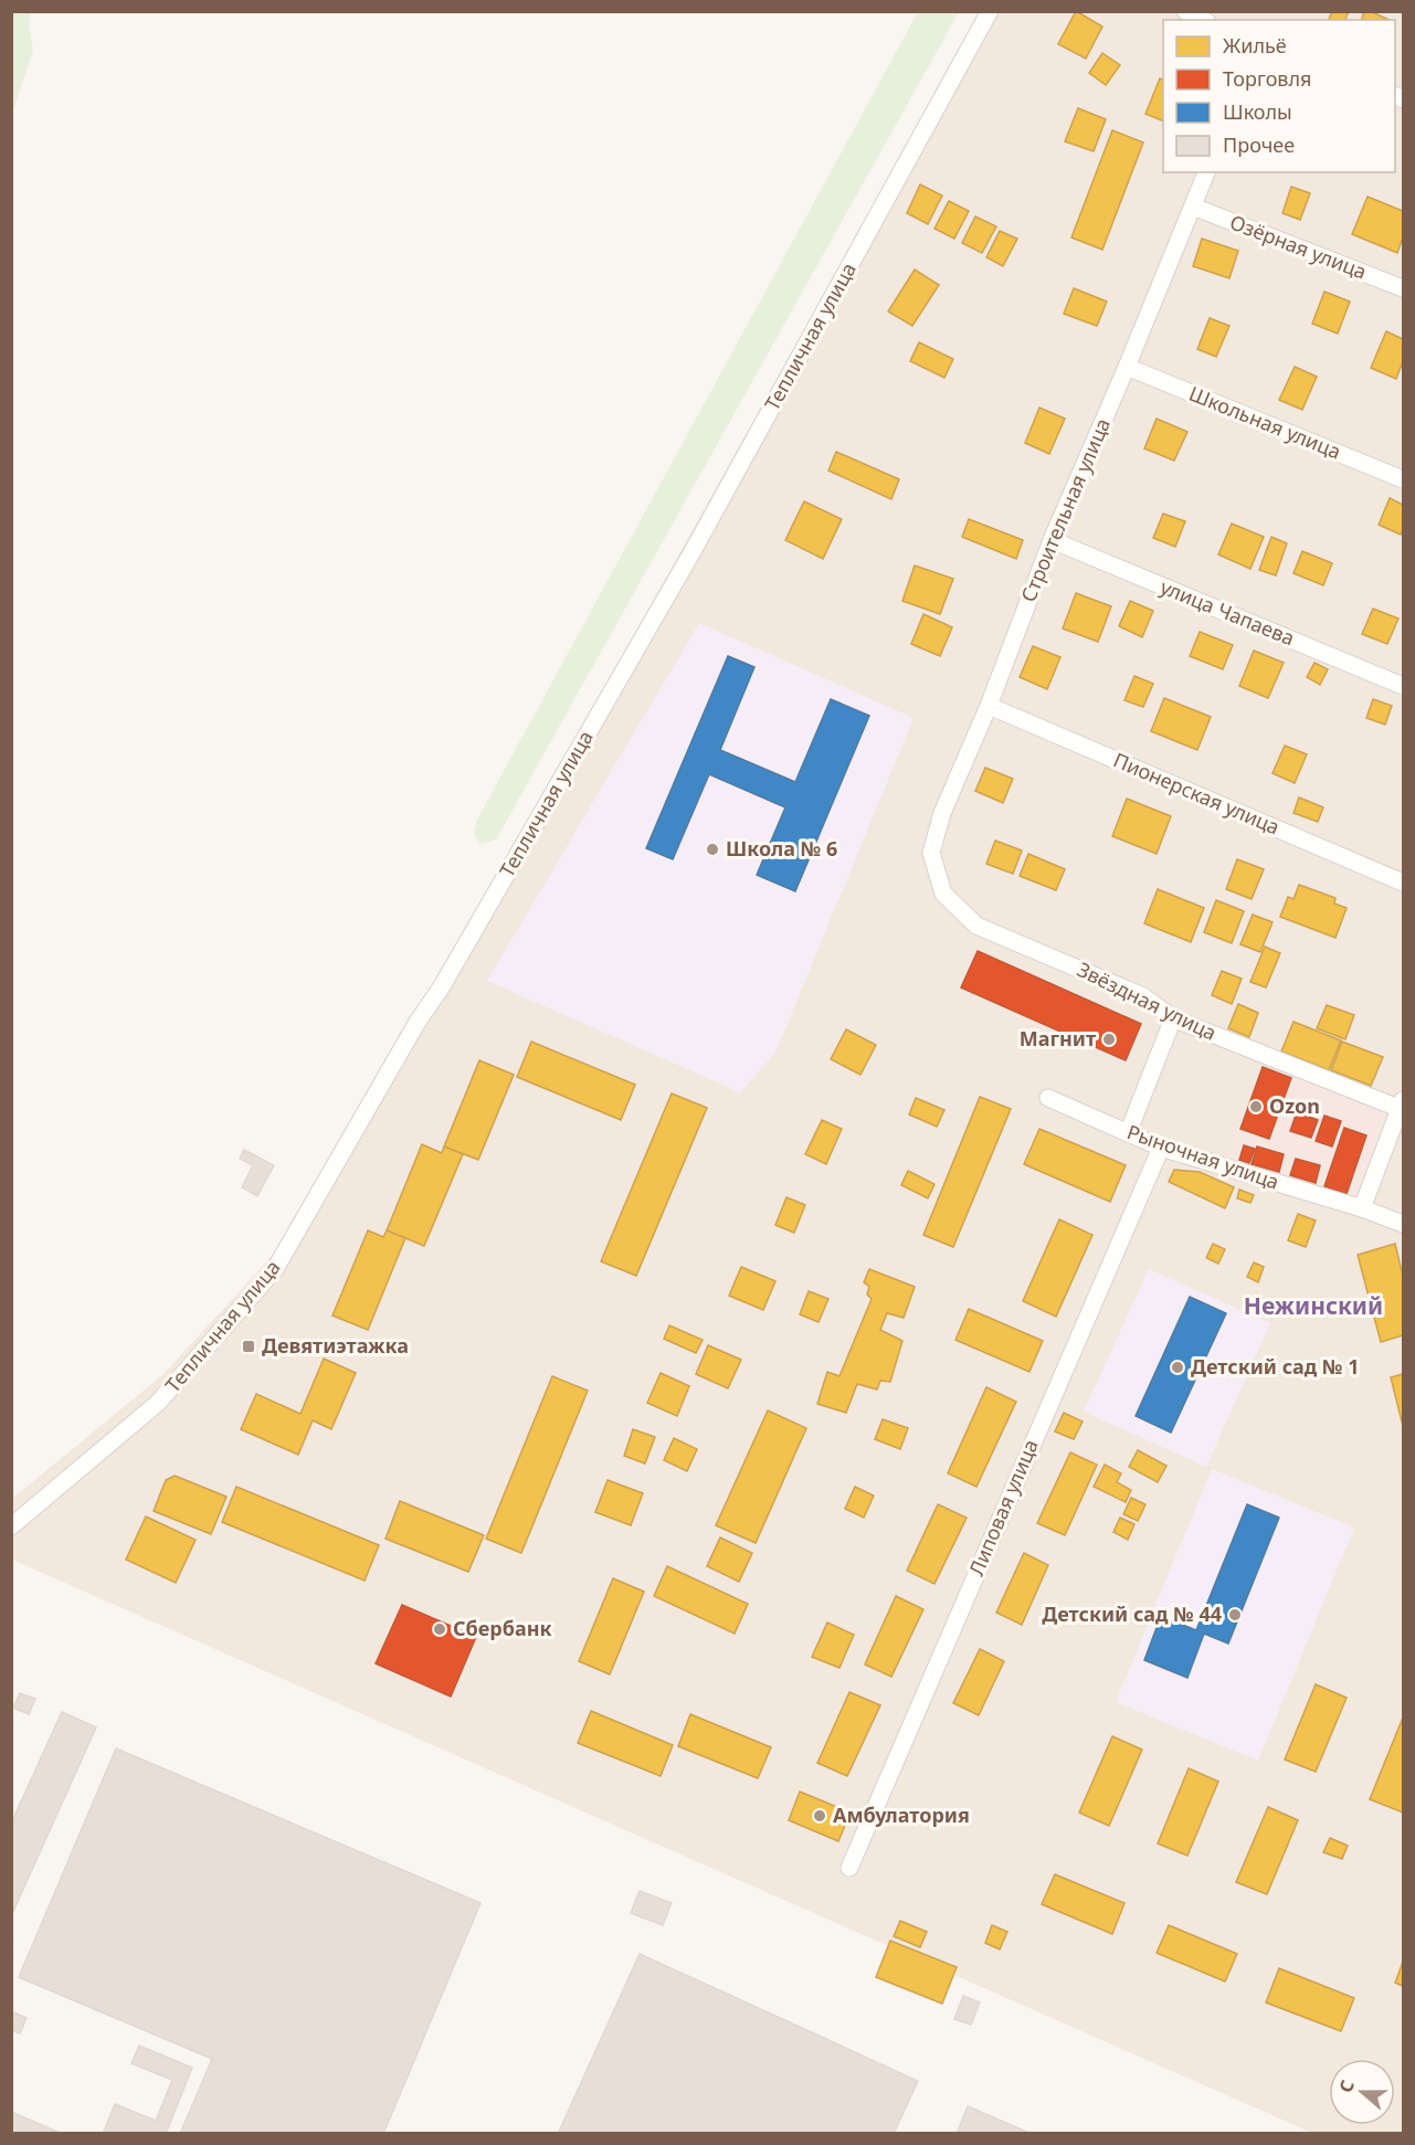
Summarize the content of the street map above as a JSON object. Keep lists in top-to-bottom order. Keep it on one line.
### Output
{"streets":{"street":["Озёрная улица","Тепличная улица","Школьная улица","Строительная улица","улица Чапаева","Пионерская улица","Звёздная улица","Рыночная улица","Липовая улица"]},"crossings":[["Озёрная улица","Строительная улица"],["Школьная улица","Строительная улица"],["Строительная улица","улица Чапаева"],["Строительная улица","Пионерская улица"],["Строительная улица","Звёздная улица"],["Рыночная улица","Липовая улица"]],"districts":["Нежинский"],"places":{"other":["Школа № 6","Магнит","Ozon","Детский сад № 1","Детский сад № 44","Сбербанк","Амбулатория"],"transit":["Девятиэтажка"]},"legend":["Жильё","Торговля","Школы","Прочее"],"north":"left"}
